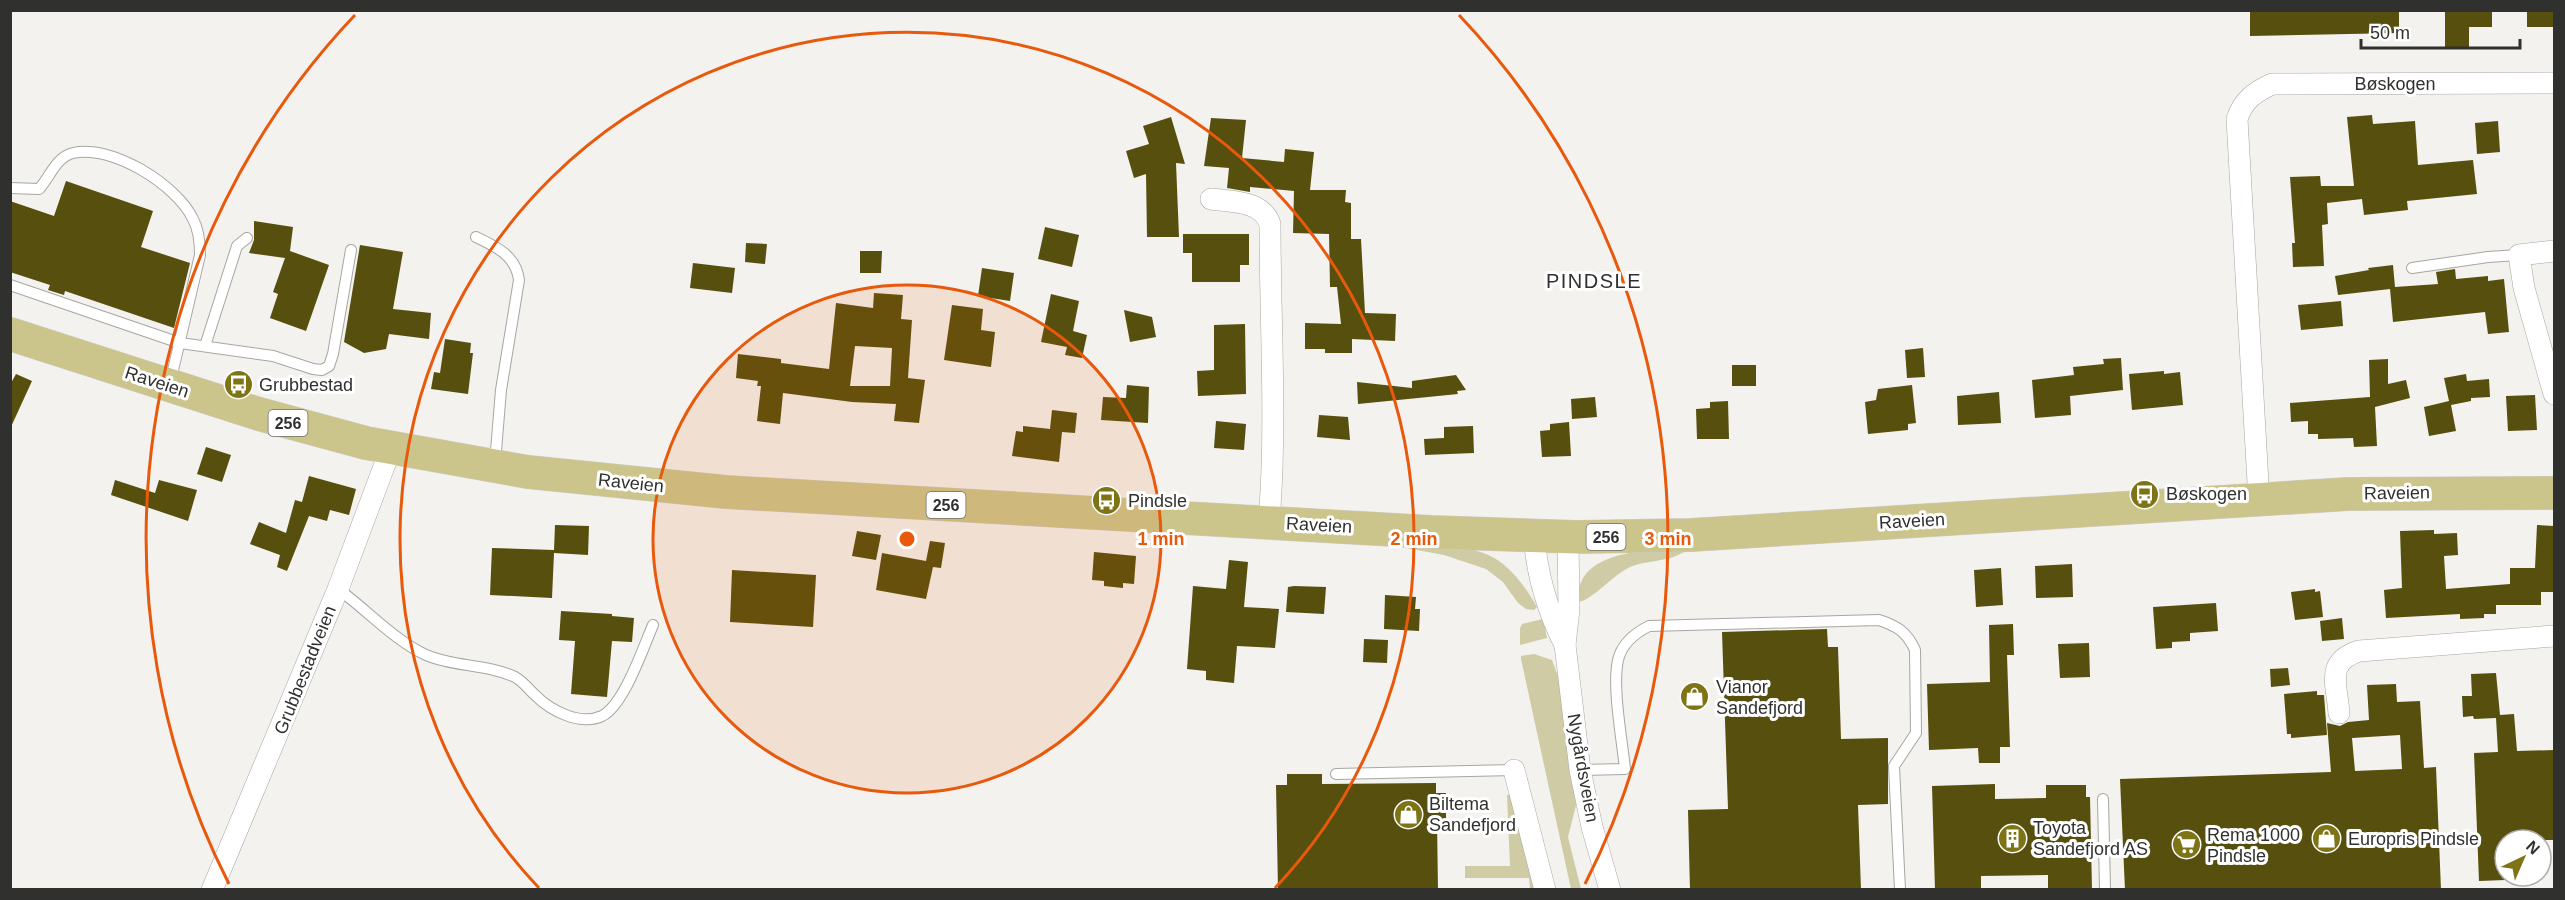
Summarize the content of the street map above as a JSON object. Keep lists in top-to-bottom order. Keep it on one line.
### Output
{"streets":{"main road":["Raveien","256"],"street":["Bøskogen","Grubbestadveien","Nygårdsveien"]},"crossings":[["Bøskogen","Raveien"],["Raveien","Grubbestadveien"],["Raveien","Nygårdsveien"]],"districts":["PINDSLE"],"places":{"bus stop":["Grubbestad","Bøskogen","Pindsle"],"shop":["Vianor Sandefjord","Biltema Sandefjord","Europris Pindsle"],"building":["Toyota Sandefjord AS"],"supermarket":["Rema 1000 Pindsle"]},"scale_bar":"50 m","north":"top right","rings":["1 min","2 min","3 min"]}
